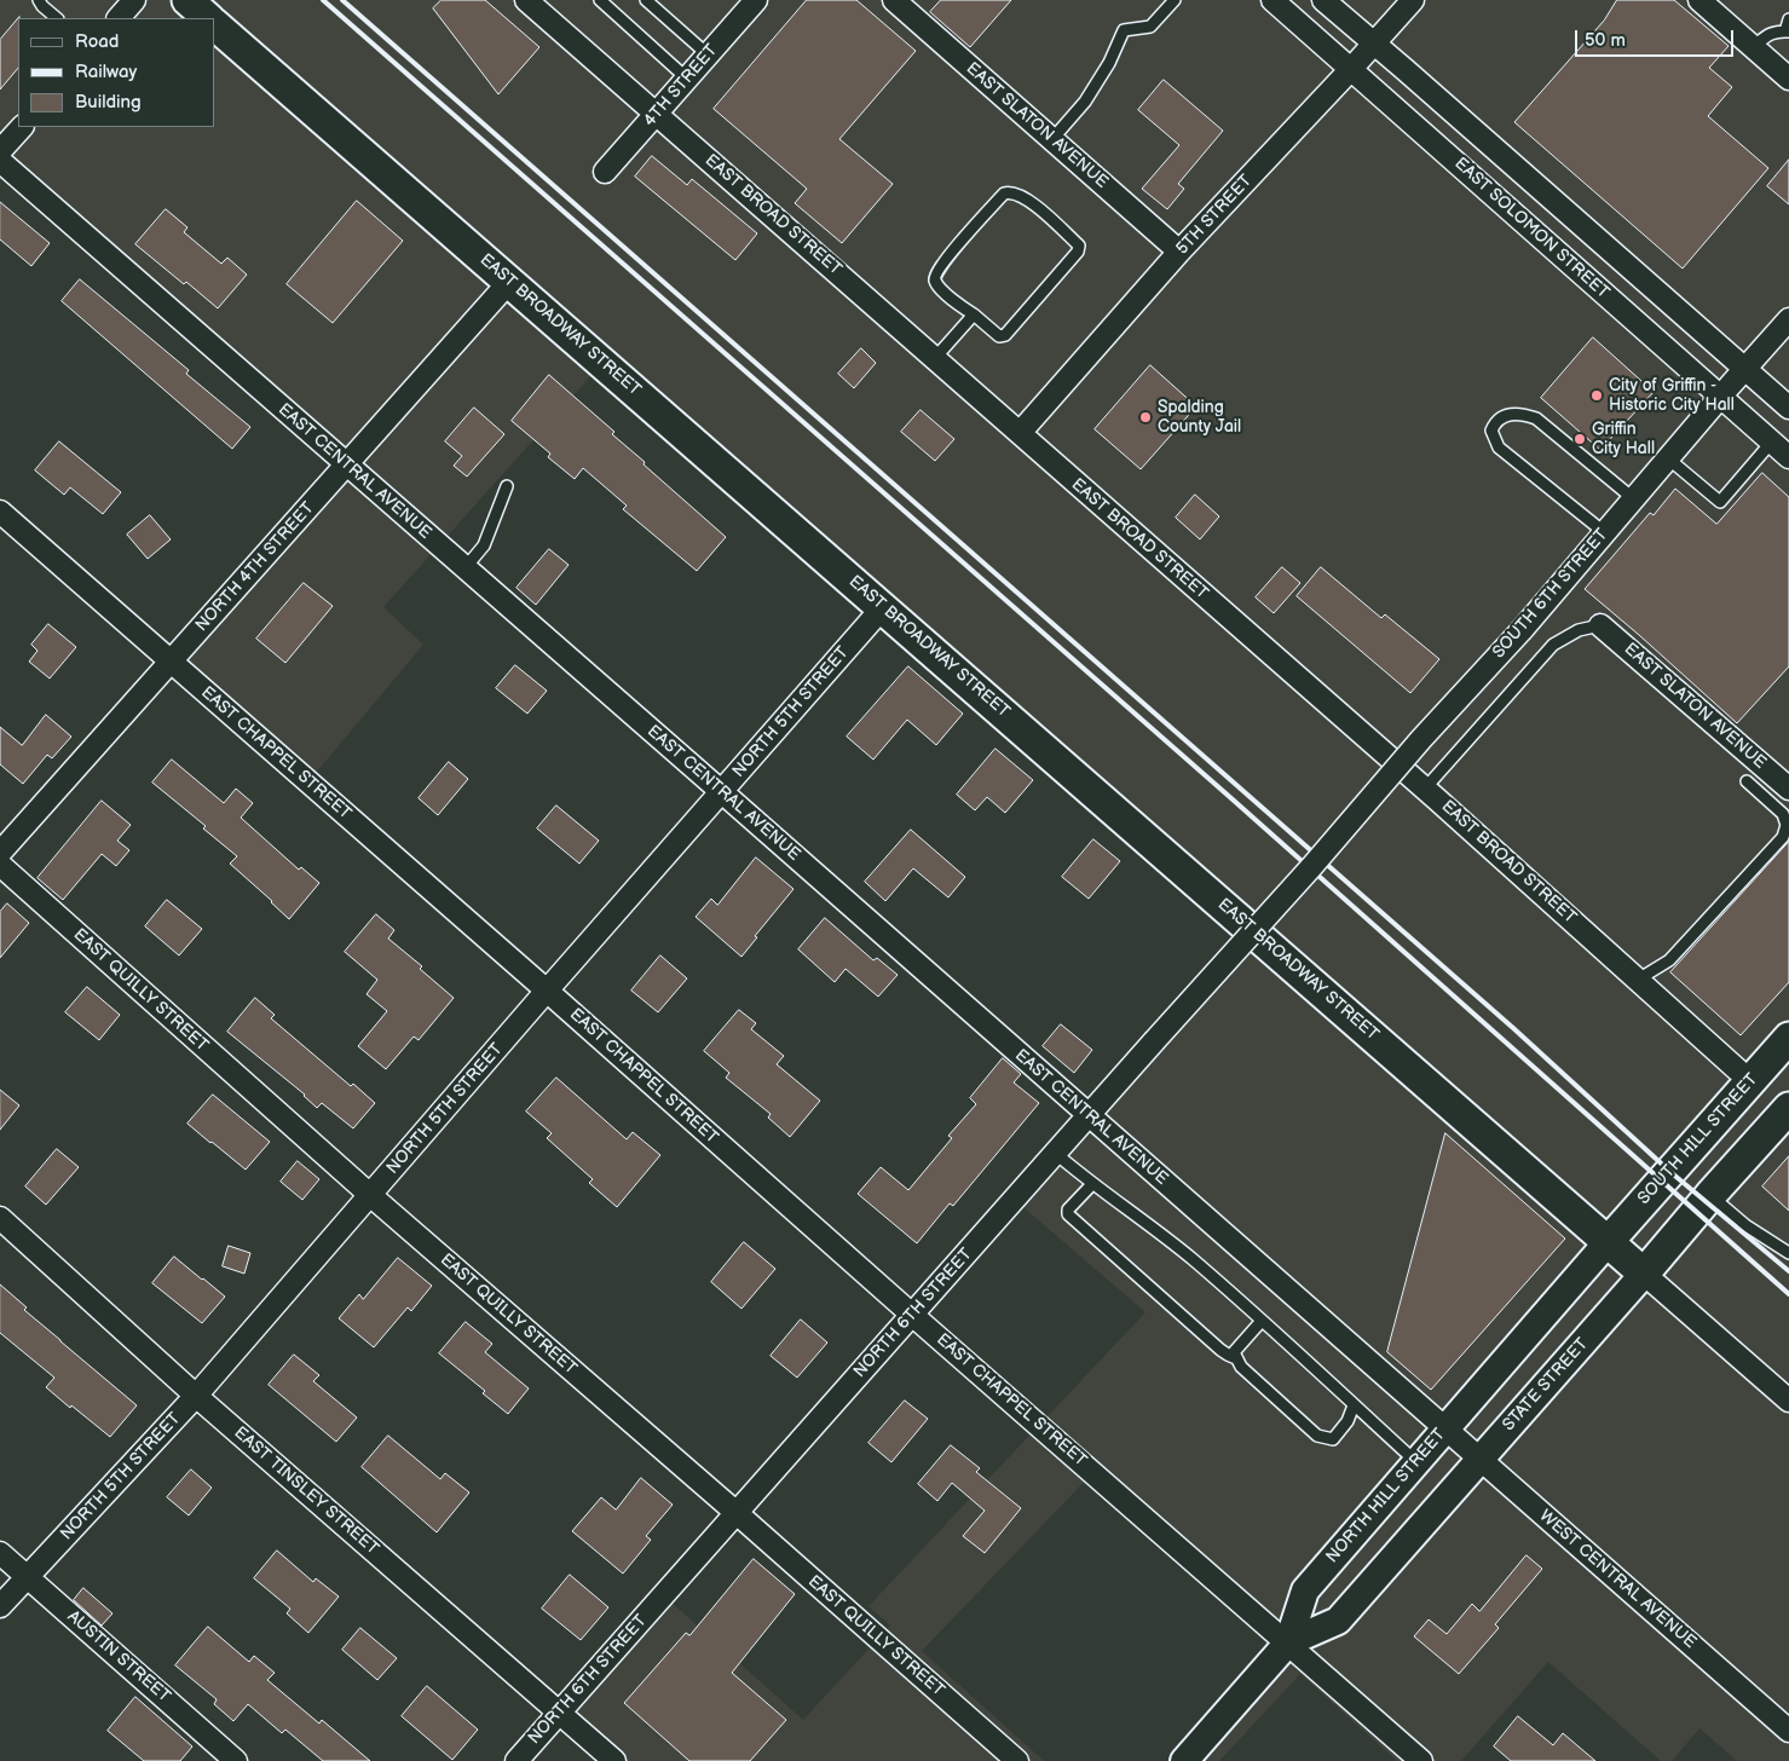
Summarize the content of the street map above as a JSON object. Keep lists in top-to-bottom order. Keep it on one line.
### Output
{"streets":{"main road":["EAST BROADWAY STREET","SOUTH HILL STREET","STATE STREET"],"street":["4TH STREET","EAST SLATON AVENUE","EAST BROAD STREET","5TH STREET","EAST SOLOMON STREET","EAST CENTRAL AVENUE","NORTH 4TH STREET","SOUTH 6TH STREET","NORTH 5TH STREET","EAST CHAPPEL STREET","EAST QUILLY STREET","NORTH 6TH STREET","EAST TINSLEY STREET","NORTH HILL STREET","WEST CENTRAL AVENUE","AUSTIN STREET"]},"crossings":[["4TH STREET","EAST BROAD STREET"],["EAST SLATON AVENUE","5TH STREET"],["EAST BROAD STREET","5TH STREET"],["EAST BROAD STREET","SOUTH HILL STREET"],["5TH STREET","EAST SOLOMON STREET"],["EAST SOLOMON STREET","SOUTH 6TH STREET"],["EAST BROADWAY STREET","NORTH 4TH STREET"],["EAST BROADWAY STREET","NORTH 5TH STREET"],["EAST BROADWAY STREET","SOUTH HILL STREET"],["EAST BROADWAY STREET","STATE STREET"],["EAST BROADWAY STREET","NORTH HILL STREET"],["EAST CENTRAL AVENUE","NORTH 4TH STREET"],["EAST CENTRAL AVENUE","NORTH 5TH STREET"],["EAST CENTRAL AVENUE","NORTH 6TH STREET"],["EAST CENTRAL AVENUE","NORTH HILL STREET"],["EAST CENTRAL AVENUE","WEST CENTRAL AVENUE"],["NORTH 4TH STREET","EAST CHAPPEL STREET"],["SOUTH 6TH STREET","NORTH 6TH STREET"],["NORTH 5TH STREET","EAST CHAPPEL STREET"],["NORTH 5TH STREET","EAST QUILLY STREET"],["NORTH 5TH STREET","EAST TINSLEY STREET"],["NORTH 5TH STREET","AUSTIN STREET"],["EAST CHAPPEL STREET","NORTH 6TH STREET"],["EAST CHAPPEL STREET","STATE STREET"],["EAST CHAPPEL STREET","NORTH HILL STREET"],["EAST QUILLY STREET","NORTH 6TH STREET"],["SOUTH HILL STREET","NORTH HILL STREET"],["NORTH 6TH STREET","EAST TINSLEY STREET"],["STATE STREET","NORTH HILL STREET"],["STATE STREET","WEST CENTRAL AVENUE"],["NORTH HILL STREET","WEST CENTRAL AVENUE"]],"places":["City of Griffin - Historic City Hall","Spalding County Jail","Griffin City Hall"],"legend":["Road","Railway","Building"],"scale_bar":"50 m"}
